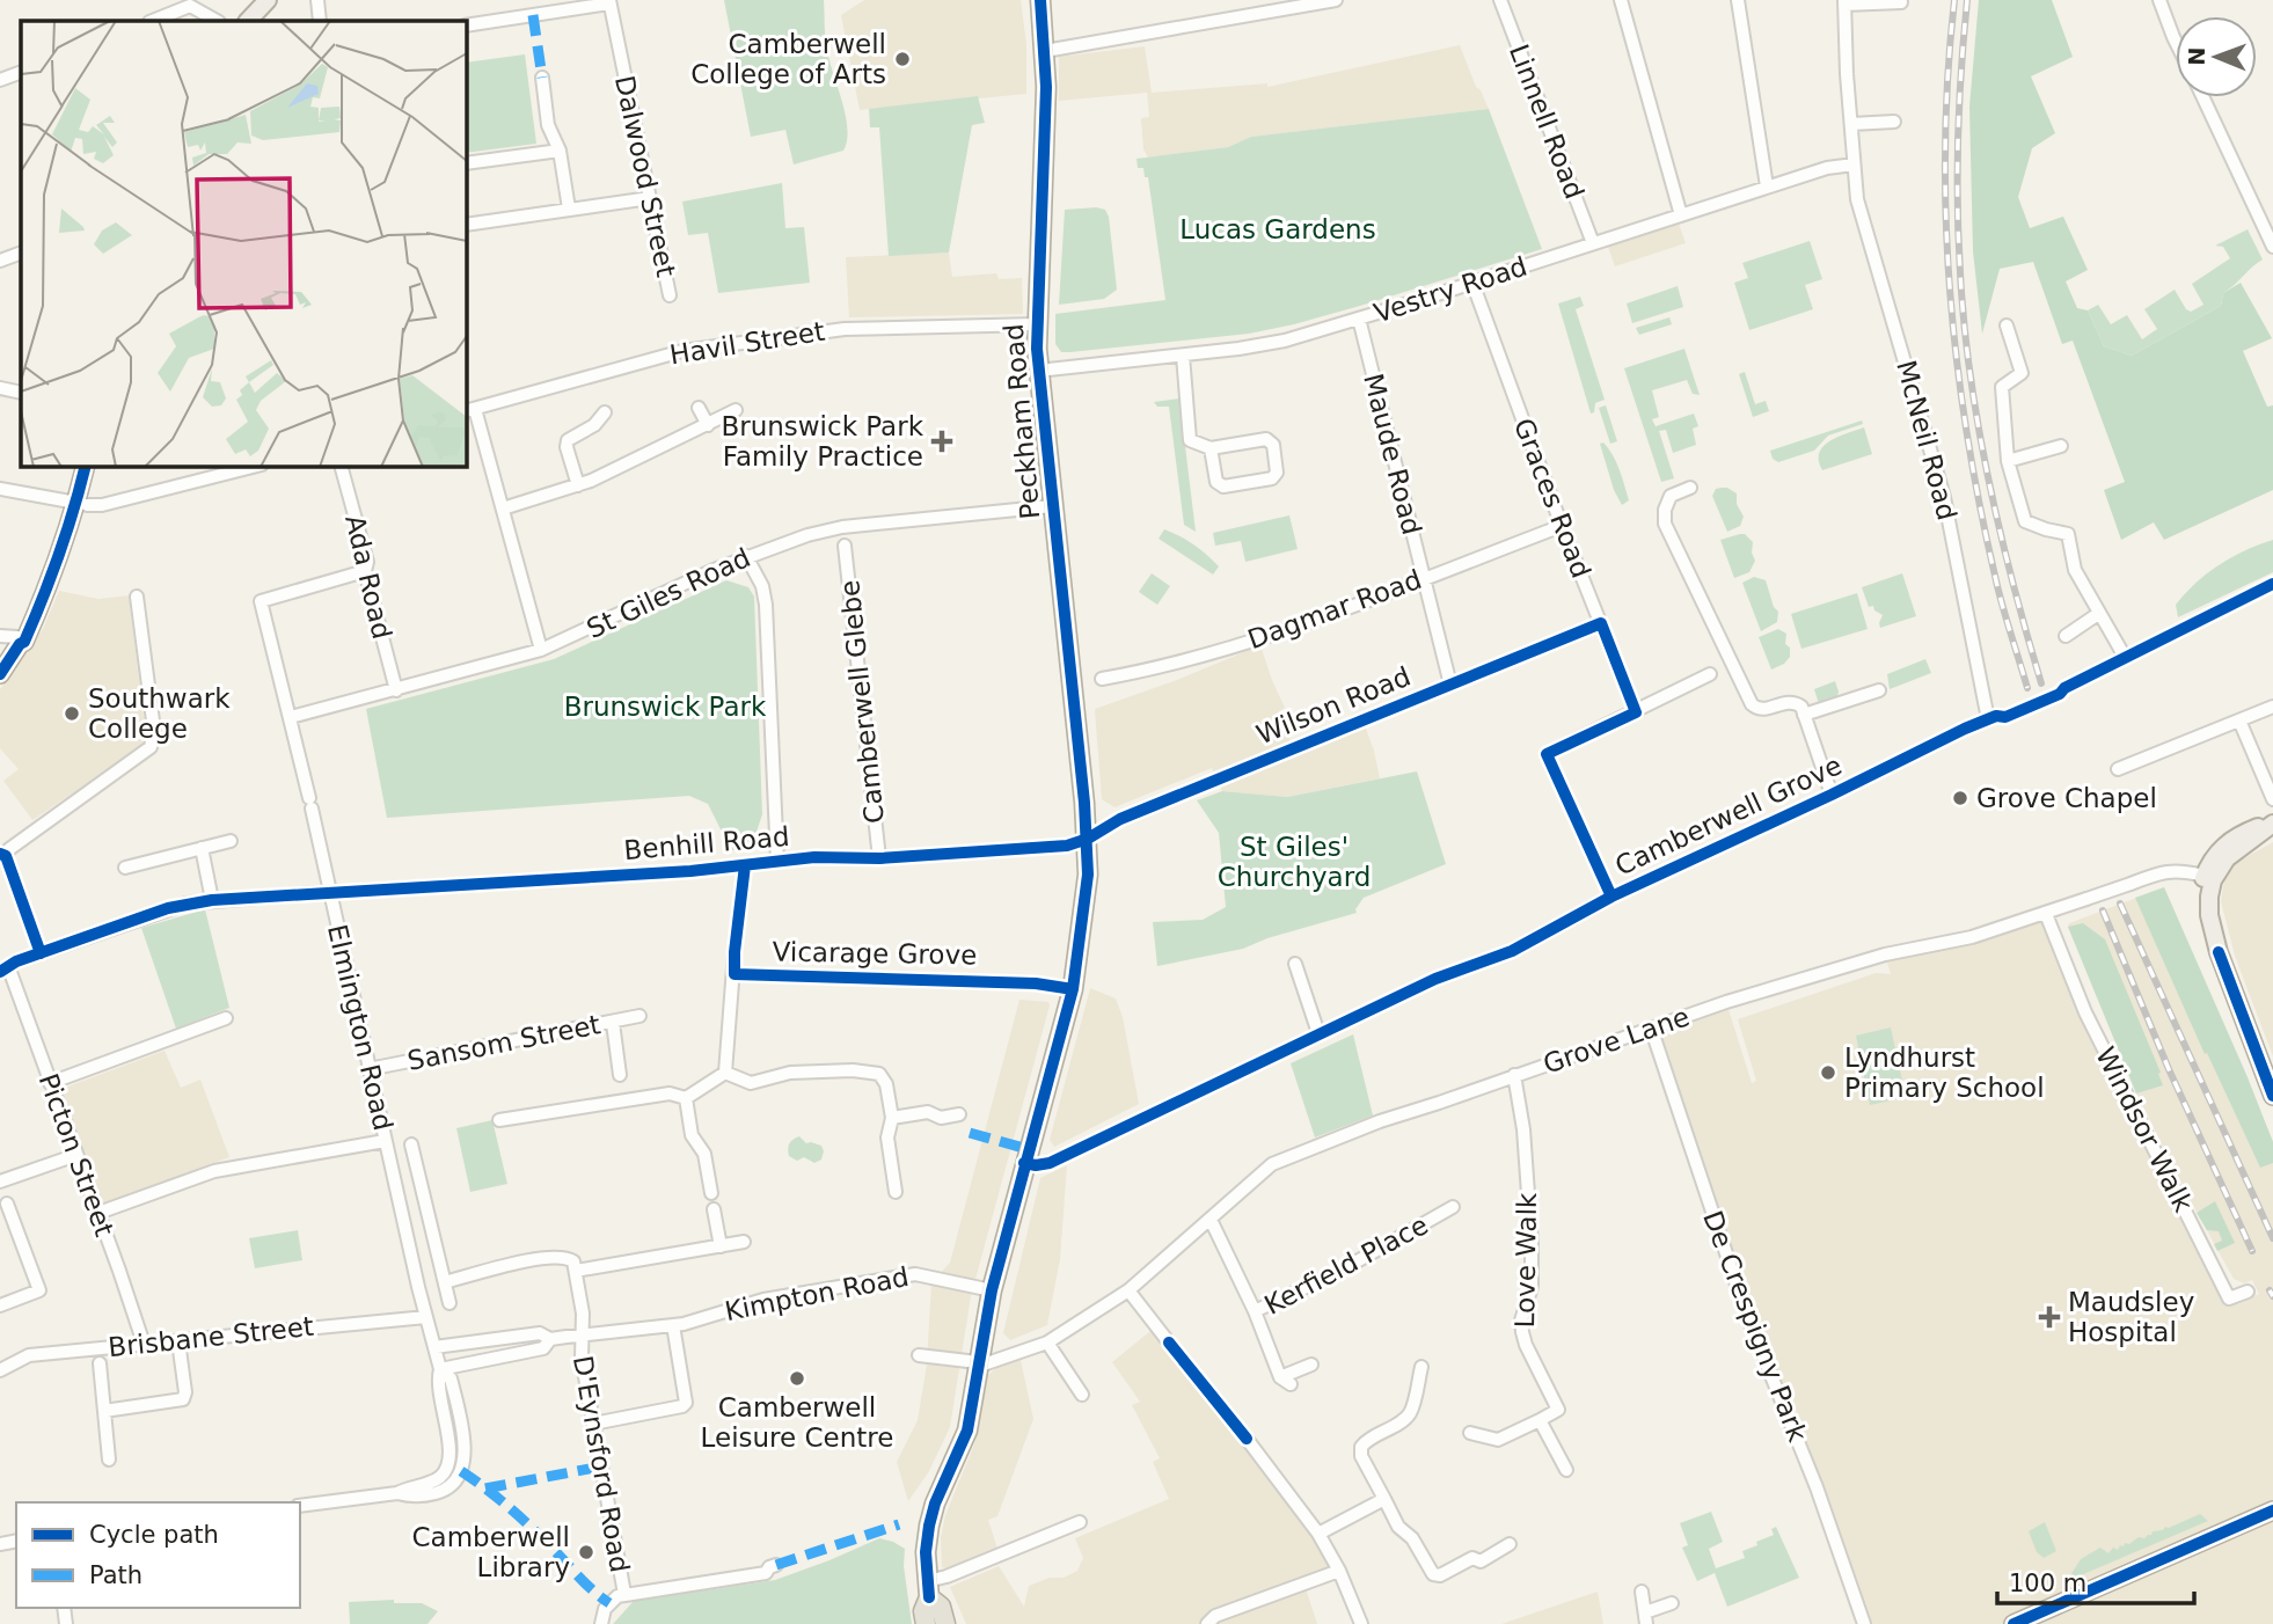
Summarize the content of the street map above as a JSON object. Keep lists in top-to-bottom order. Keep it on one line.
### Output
{"streets":{"highway":["Peckham Road"],"street":["Linnell Road","Dalwood Street","Vestry Road","Havil Street","McNeil Road","Maude Road","Graces Road","Ada Road","St Giles Road","Dagmar Road","Camberwell Glebe","Wilson Road","Camberwell Grove","Benhill Road","Vicarage Grove","Elmington Road","Grove Lane","Sansom Street","Windsor Walk","Picton Street","Love Walk","Kerfield Place","Kimpton Road","De Crespigny Park","Brisbane Street","D'Eynsford Road"]},"crossings":[["Linnell Road","Vestry Road"],["Vestry Road","Peckham Road"],["Vestry Road","McNeil Road"],["Vestry Road","Maude Road"],["Vestry Road","Graces Road"],["Havil Street","Peckham Road"],["Peckham Road","St Giles Road"],["Peckham Road","Wilson Road"],["Peckham Road","Camberwell Grove"],["Peckham Road","Benhill Road"],["Peckham Road","Vicarage Grove"],["Peckham Road","Grove Lane"],["Peckham Road","Kimpton Road"],["McNeil Road","Camberwell Grove"],["Maude Road","Dagmar Road"],["Maude Road","Wilson Road"],["Graces Road","Dagmar Road"],["Graces Road","Wilson Road"],["Ada Road","St Giles Road"],["Ada Road","Elmington Road"],["St Giles Road","Elmington Road"],["Camberwell Glebe","Benhill Road"],["Wilson Road","Benhill Road"],["Benhill Road","Vicarage Grove"],["Elmington Road","Sansom Street"],["Elmington Road","Kimpton Road"],["Elmington Road","Brisbane Street"],["Grove Lane","Windsor Walk"],["Grove Lane","Love Walk"],["Grove Lane","De Crespigny Park"],["Picton Street","Brisbane Street"],["Kimpton Road","D'Eynsford Road"]],"parks":["Lucas Gardens","Brunswick Park","St Giles' Churchyard"],"places":{"other":["Camberwell College of Arts","Southwark College","Grove Chapel","Lyndhurst Primary School","Camberwell Leisure Centre","Camberwell Library"],"health":["Brunswick Park Family Practice","Maudsley Hospital"]},"legend":["Cycle path","Path"],"scale_bar":"100 m","north":"left"}
